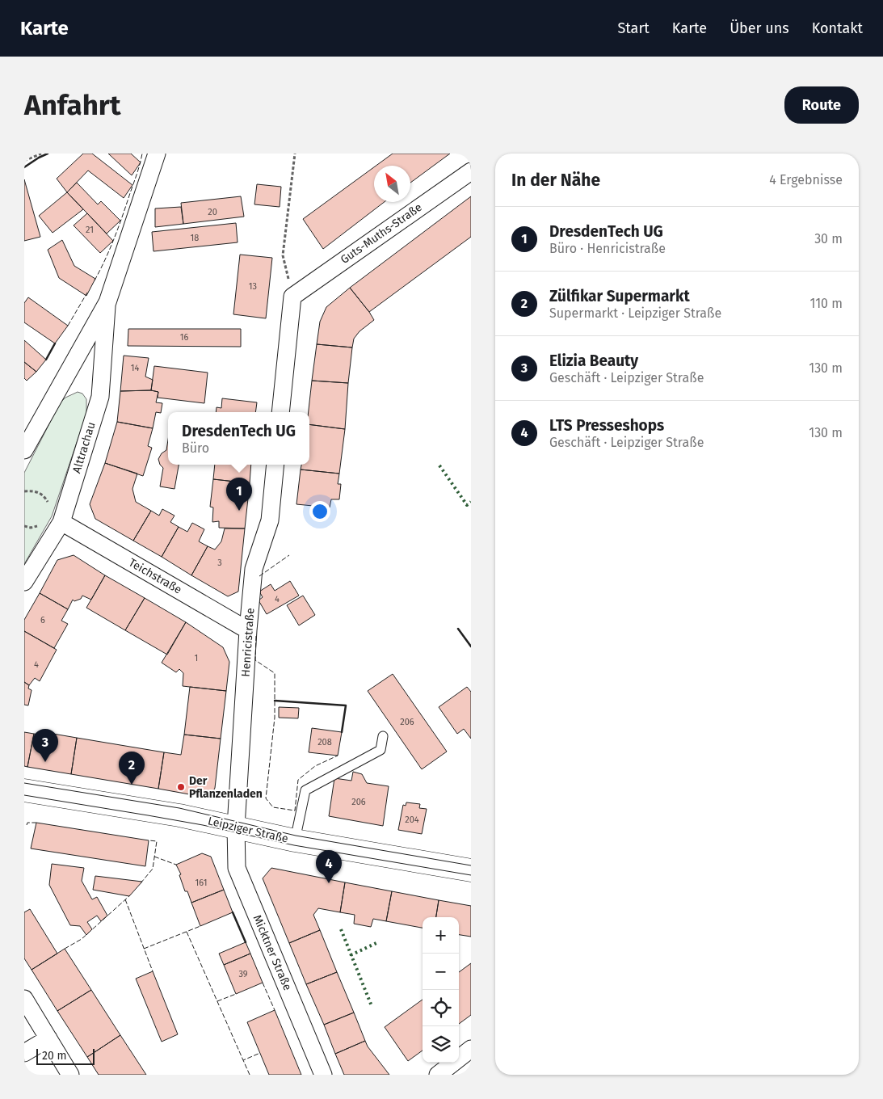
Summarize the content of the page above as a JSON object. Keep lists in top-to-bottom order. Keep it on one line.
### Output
{"streets":{"main road":["Leipziger Straße"],"street":["Guts-Muths-Straße","Alttrachau","Teichstraße","Henricistraße","Micktner Straße"]},"crossings":[["Alttrachau","Teichstraße"],["Teichstraße","Henricistraße"],["Henricistraße","Leipziger Straße"],["Henricistraße","Micktner Straße"],["Leipziger Straße","Micktner Straße"]],"places":["Der Pflanzenladen"],"house_numbers":["20","21","18","13","16","14","3","4","6","1","4","206","208","206","204","161","39"],"scale_bar":"20 m","north":"top left","page":{"header":"Karte","nav":["Start","Karte","Über uns","Kontakt"],"buttons":"Route","title":"Anfahrt","heading":["In der Nähe","4 Ergebnisse"],"list":[{"mark":"1","name":"DresdenTech UG","note":"Büro · Henricistraße","value":"30 m"},{"mark":"2","name":"Zülfikar Supermarkt","note":"Supermarkt · Leipziger Straße","value":"110 m"},{"mark":"3","name":"Elizia Beauty","note":"Geschäft · Leipziger Straße","value":"130 m"},{"mark":"4","name":"LTS Presseshops","note":"Geschäft · Leipziger Straße","value":"130 m"}],"popup":["DresdenTech UG","Büro"],"pins":["1","3","2","4"],"map_buttons":["+","−"],"scale":"20 m"}}
